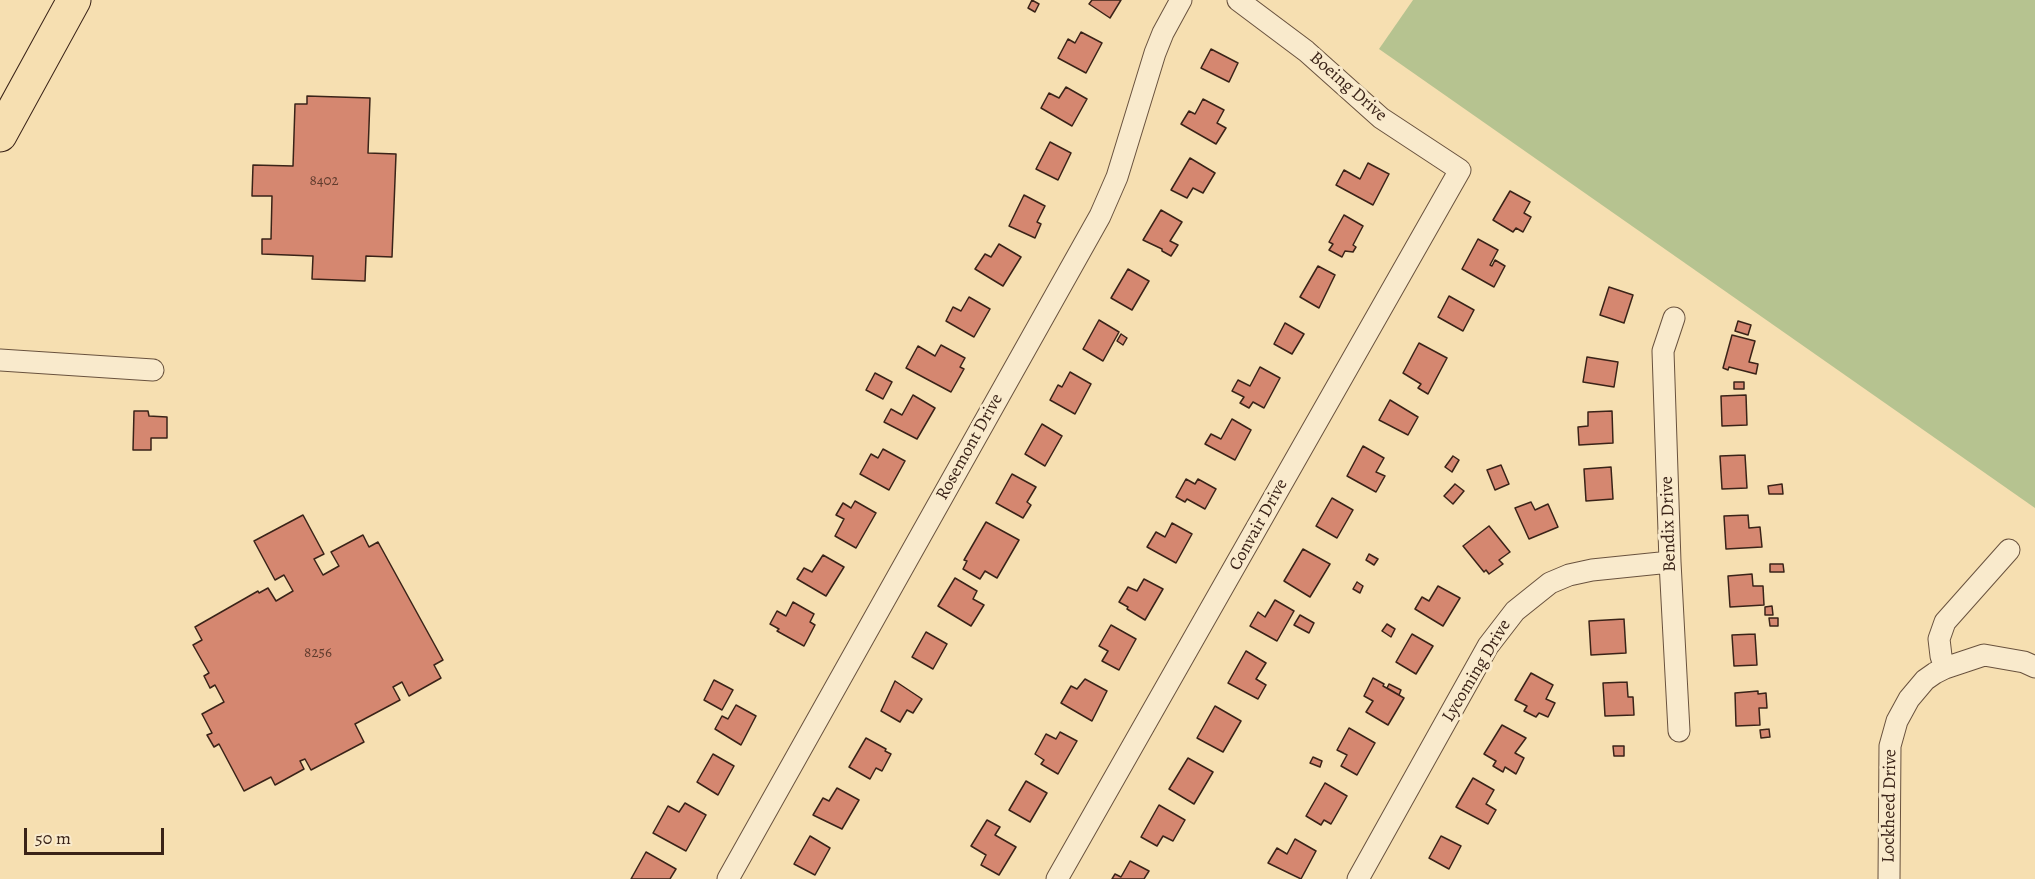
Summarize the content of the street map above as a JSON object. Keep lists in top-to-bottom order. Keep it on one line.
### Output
{"streets":{"street":["Boeing Drive","Rosemont Drive","Bendix Drive","Convair Drive","Lycoming Drive","Lockheed Drive"]},"crossings":[["Boeing Drive","Convair Drive"],["Bendix Drive","Lycoming Drive"]],"house_numbers":["8402","8256"],"scale_bar":"50 m"}
